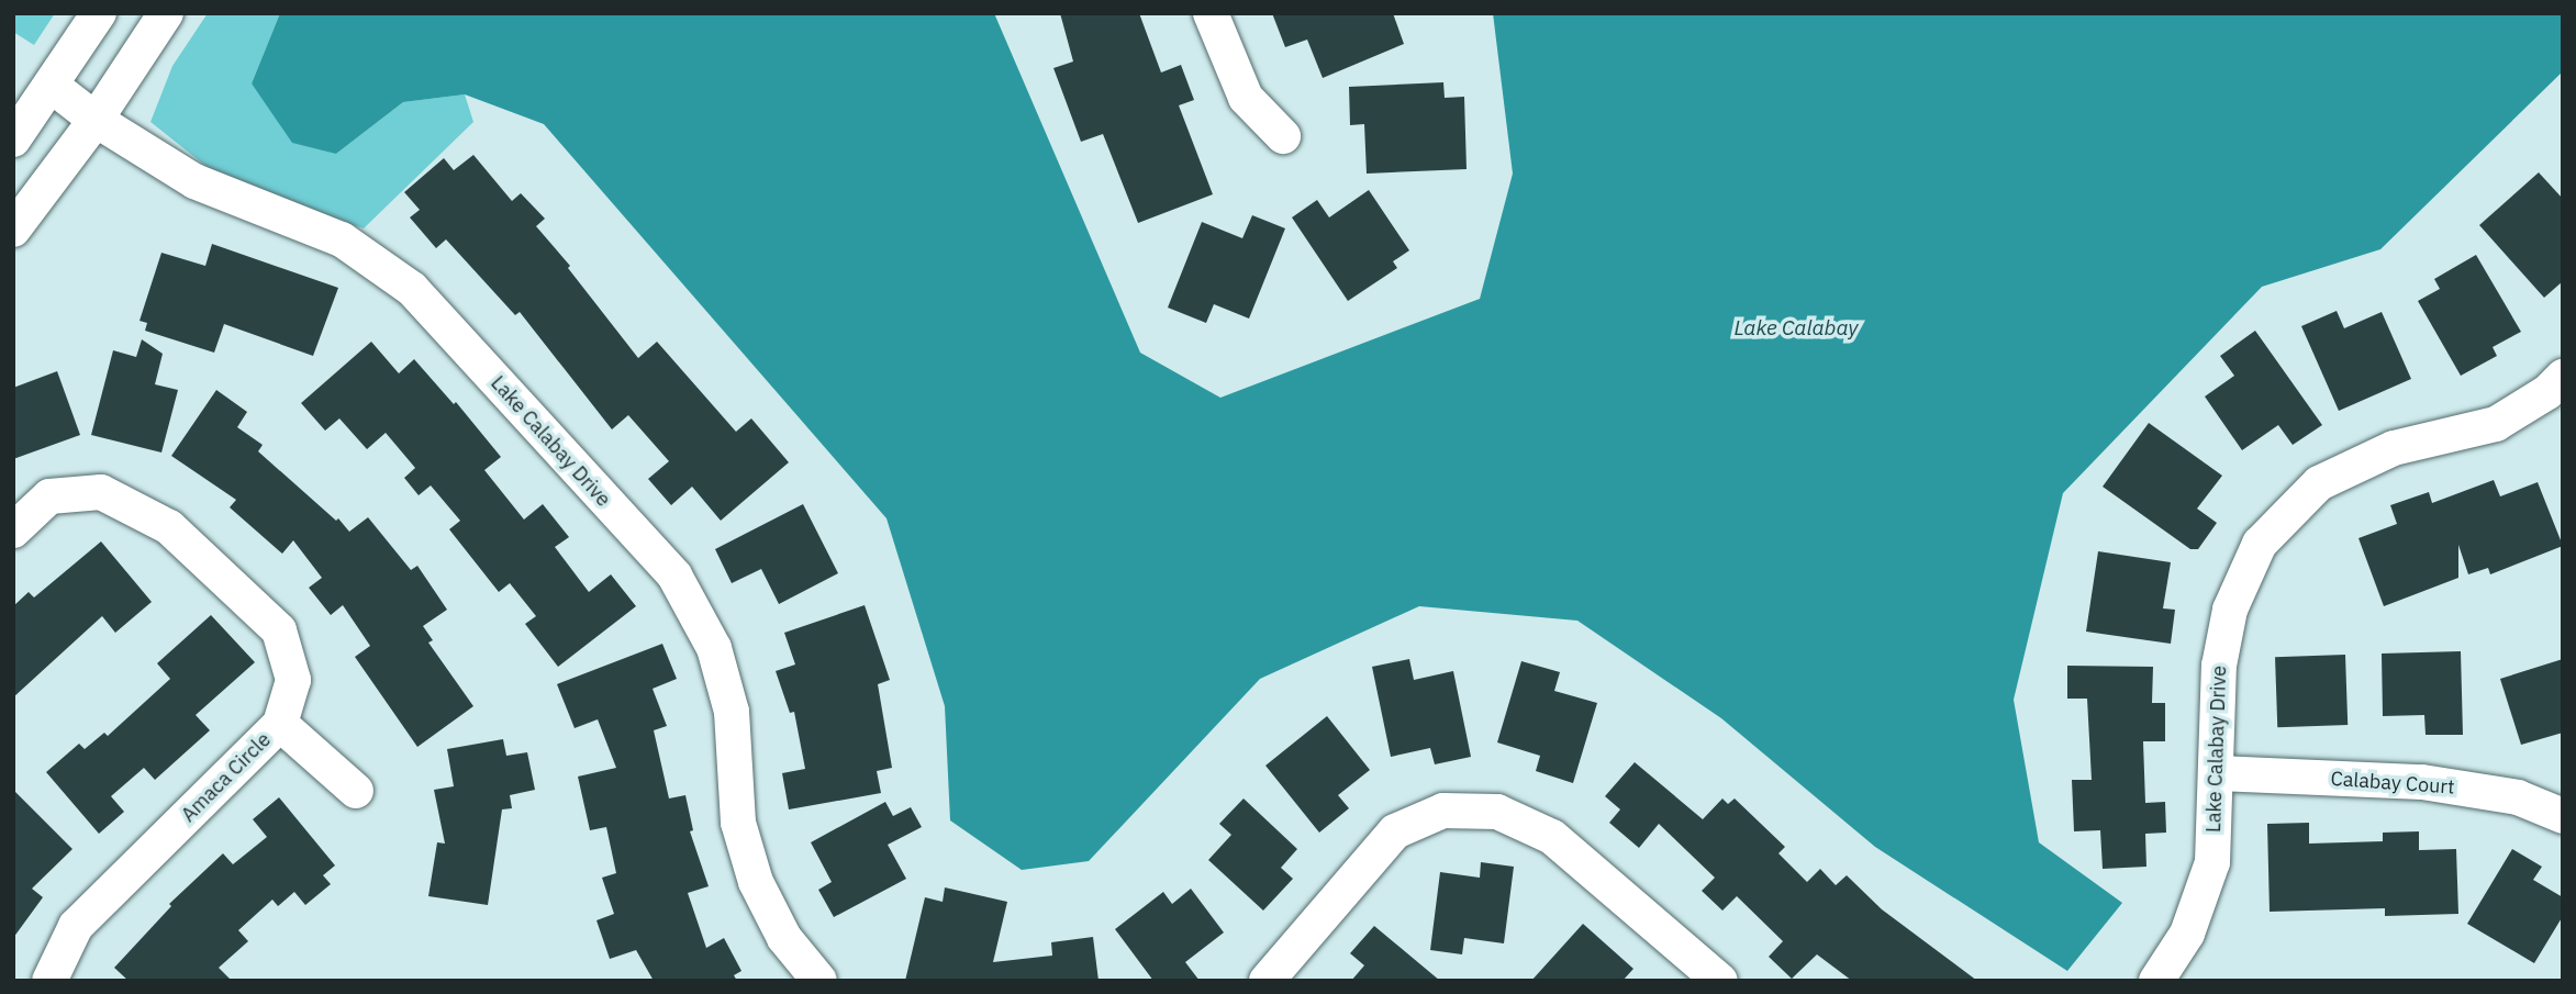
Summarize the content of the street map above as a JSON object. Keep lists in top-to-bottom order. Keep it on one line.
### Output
{"streets":{"street":["Lake Calabay Drive","Amaca Circle","Calabay Court"]},"crossings":[["Lake Calabay Drive","Calabay Court"]],"water":["Lake Calabay"]}
